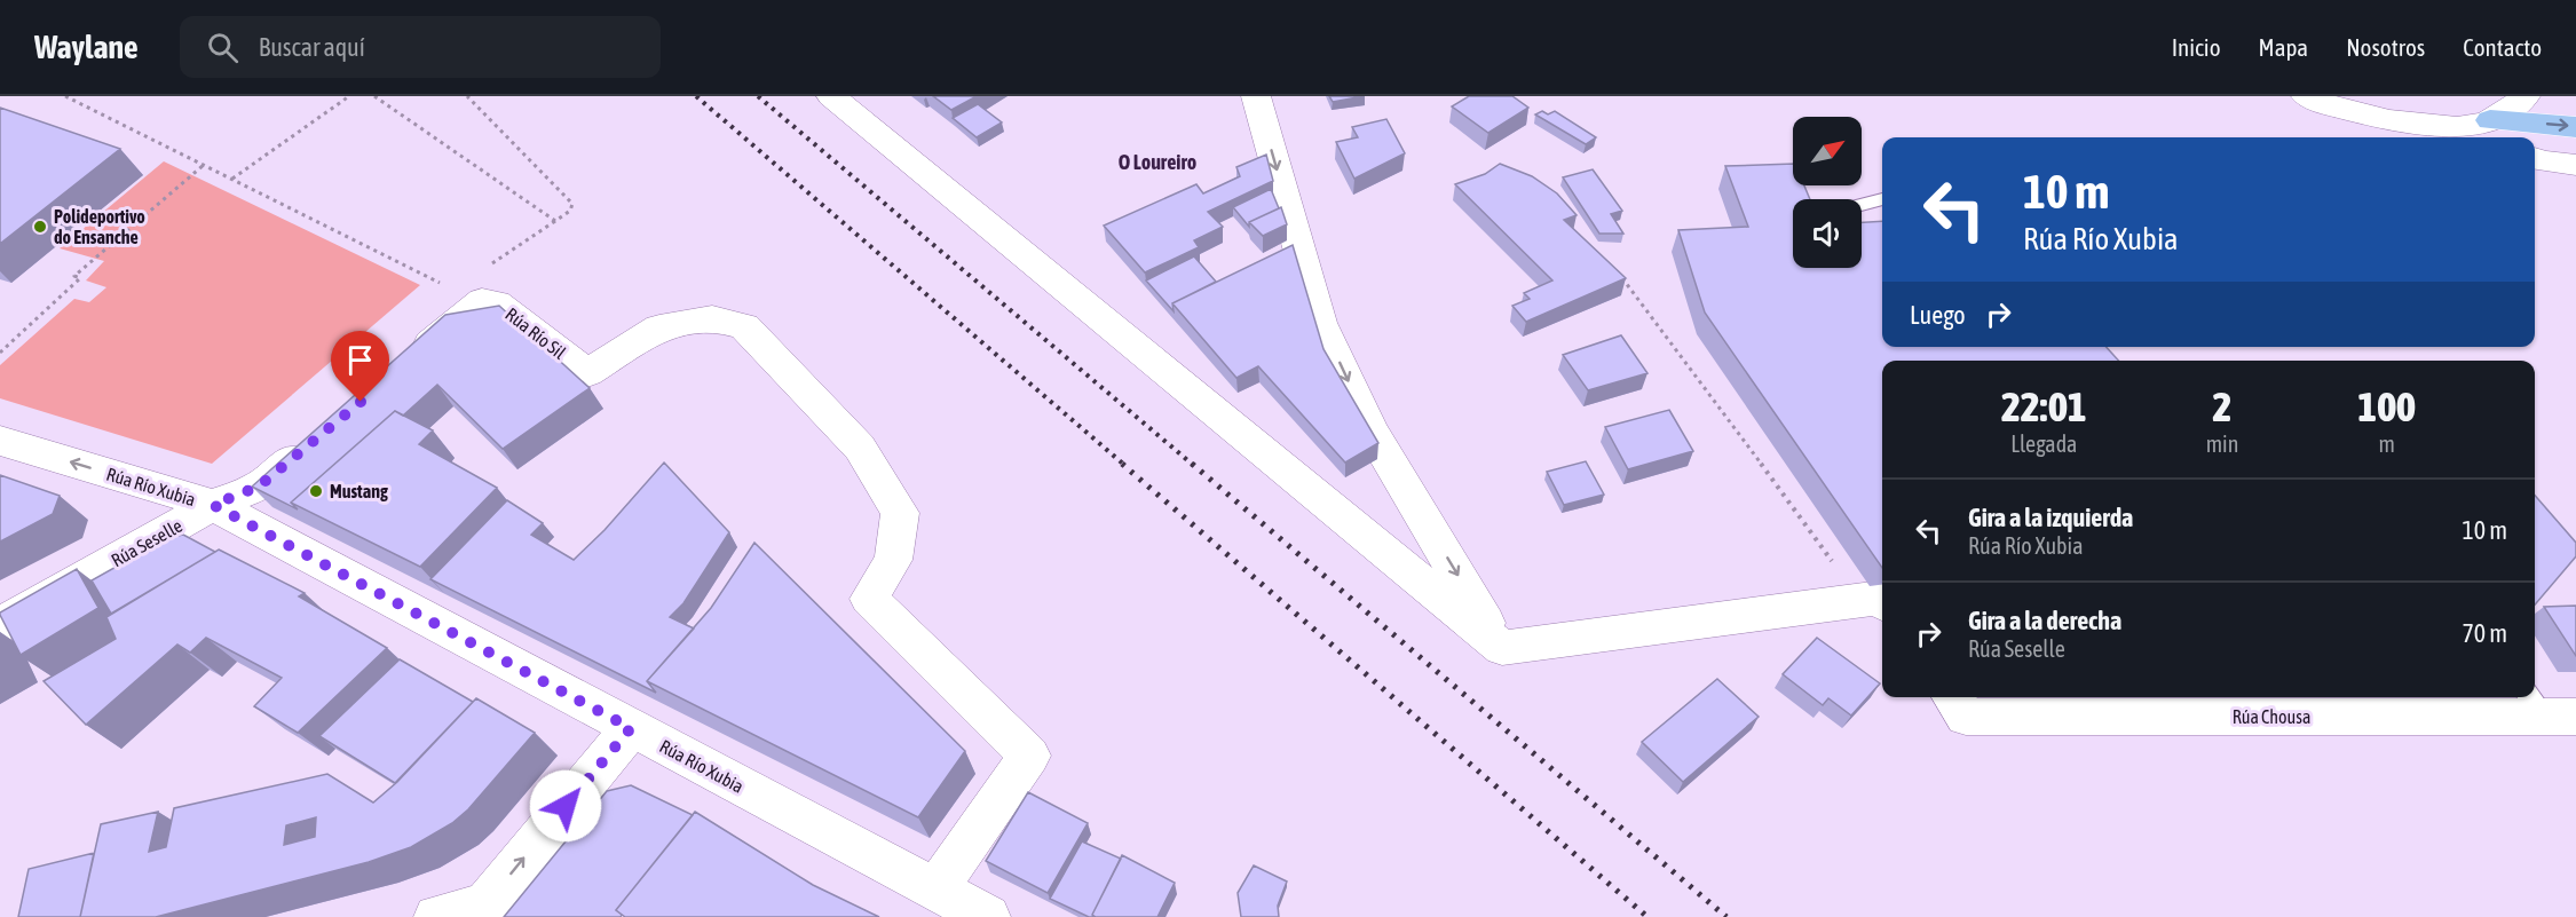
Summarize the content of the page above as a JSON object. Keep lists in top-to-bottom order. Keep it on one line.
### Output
{"streets":{"street":["Rúa Río Sil","Rúa Río Xubia","Rúa Seselle","Rúa Chousa"]},"crossings":[["Rúa Río Sil","Rúa Río Xubia"],["Rúa Río Xubia","Rúa Seselle"]],"districts":["O Loureiro"],"places":["Polideportivo do Ensanche","Mustang"],"north":"top right","page":{"header":"Waylane","search":"Buscar aquí","nav":["Inicio","Mapa","Nosotros","Contacto"],"turn":["10 m","Rúa Río Xubia"],"then":"Luego","eta":["22:01","Llegada","2","min","100","m"],"list":[{"name":"Gira a la izquierda","note":"Rúa Río Xubia","value":"10 m"},{"name":"Gira a la derecha","note":"Rúa Seselle","value":"70 m"}]}}
